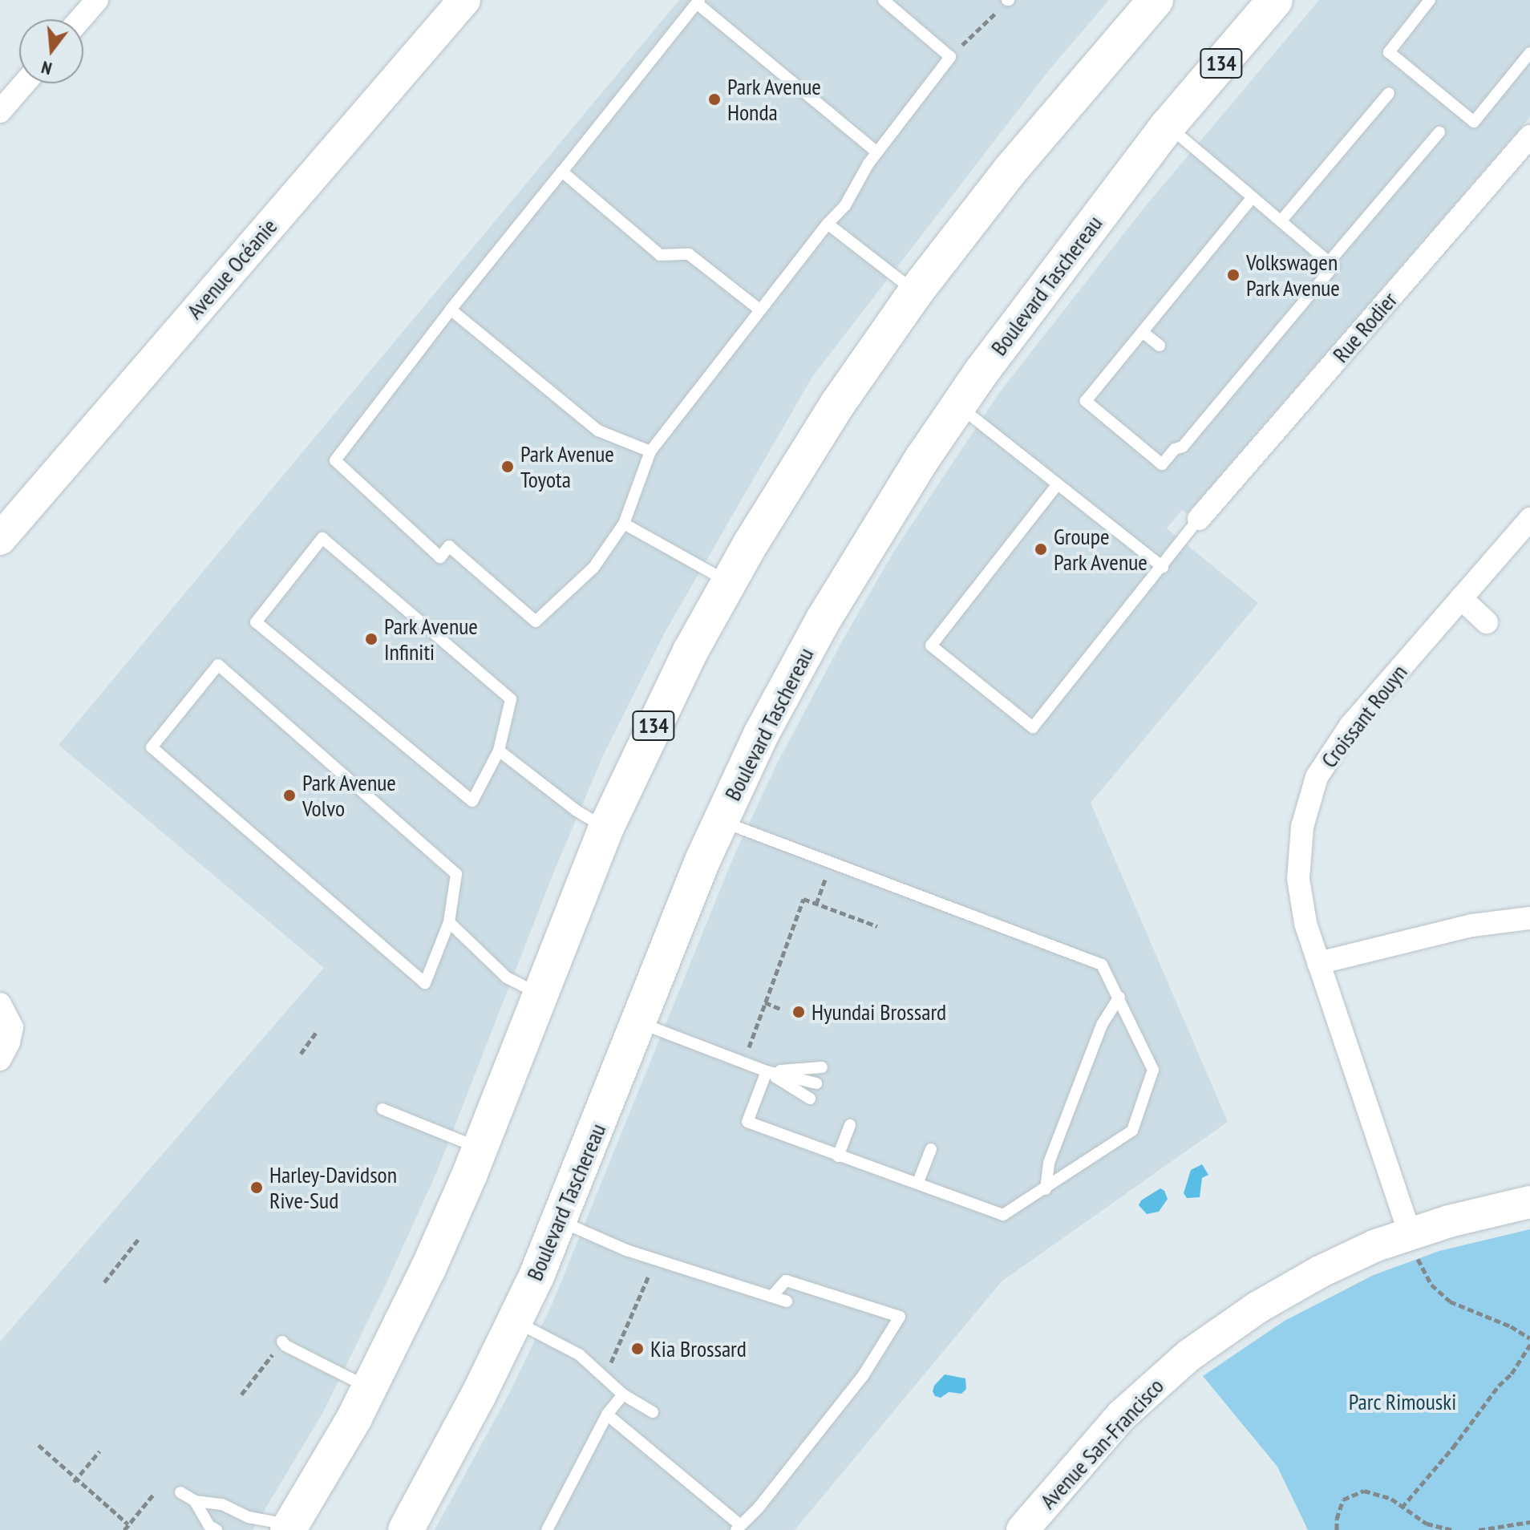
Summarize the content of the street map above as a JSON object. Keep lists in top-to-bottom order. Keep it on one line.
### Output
{"streets":{"main road":["134","Boulevard Taschereau"],"street":["Avenue Océanie","Rue Rodier","Croissant Rouyn","Avenue San-Francisco"]},"crossings":[["Croissant Rouyn","Avenue San-Francisco"]],"parks":["Parc Rimouski"],"places":["Park Avenue Honda","Volkswagen Park Avenue","Park Avenue Toyota","Groupe Park Avenue","Park Avenue Infiniti","Park Avenue Volvo","Hyundai Brossard","Harley-Davidson Rive-Sud","Kia Brossard"],"north":"bottom"}
